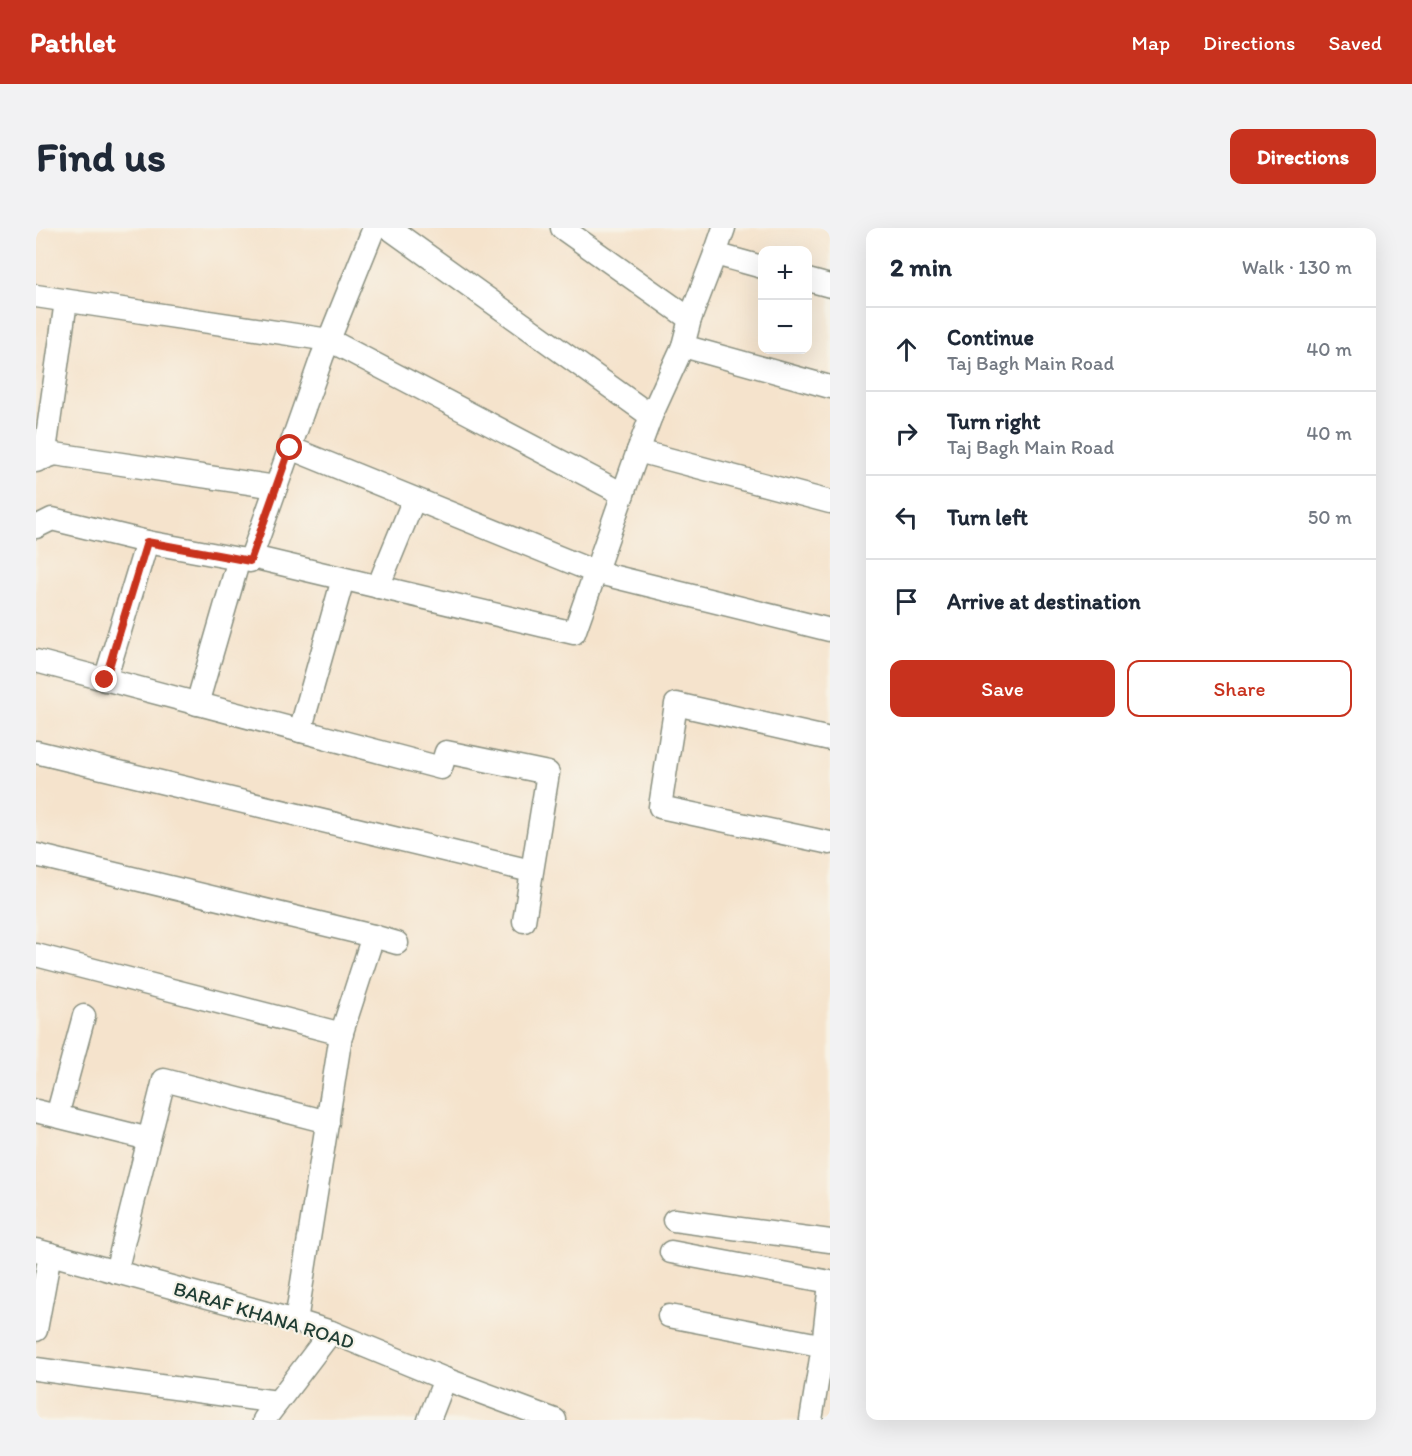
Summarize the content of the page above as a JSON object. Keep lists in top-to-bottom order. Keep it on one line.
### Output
{"streets":{"street":["BARAF KHANA ROAD"]},"page":{"header":"Pathlet","nav":["Map","Directions","Saved"],"buttons":["Directions",["Save","Share"]],"title":"Find us","heading":["2 min","Walk · 130 m"],"map_buttons":["+","−"],"list":[["Continue","Taj Bagh Main Road","40 m"],["Turn right","Taj Bagh Main Road","40 m"],["Turn left","50 m"],"Arrive at destination"]}}
